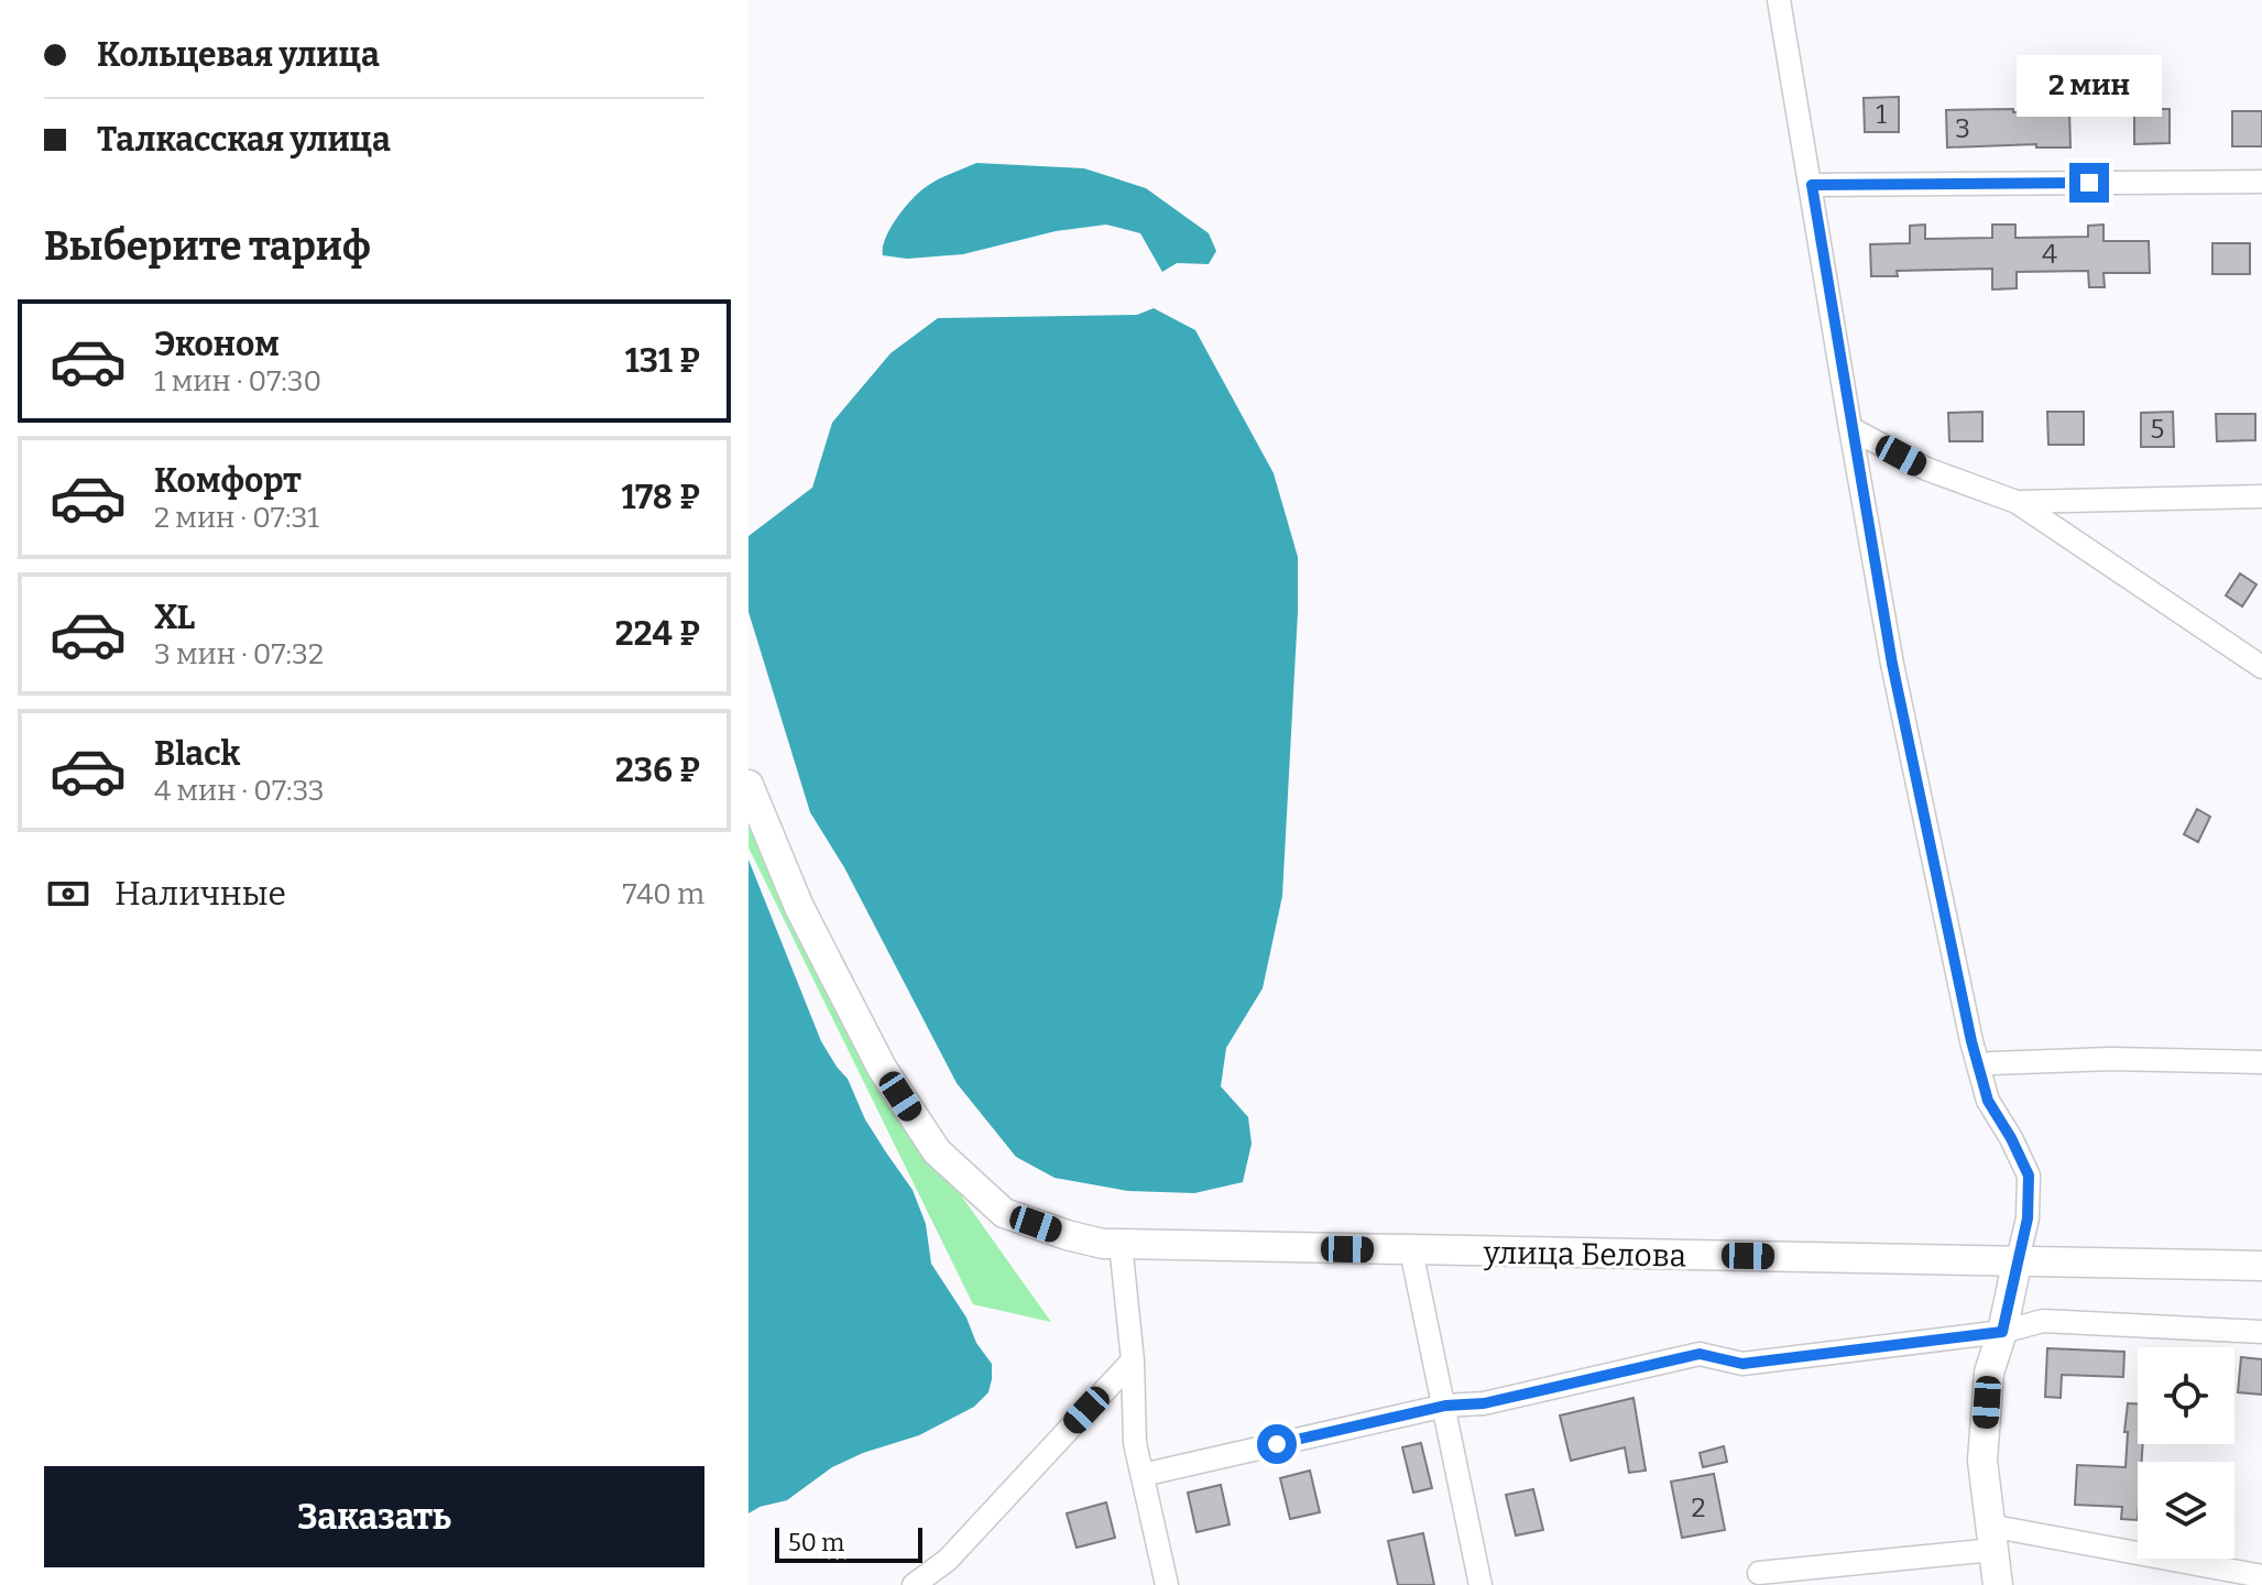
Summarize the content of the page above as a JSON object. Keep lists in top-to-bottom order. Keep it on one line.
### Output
{"streets":{"main road":["улица Белова"]},"house_numbers":["1","3","4","5","2"],"scale_bar":"50 m","page":{"banner":["Кольцевая улица","Талкасская улица"],"bubble":"2 мин","heading":"Выберите тариф","list":[{"name":"Эконом","note":"1 мин · 07:30","value":"131 ₽"},{"name":"Комфорт","note":"2 мин · 07:31","value":"178 ₽"},{"name":"XL","note":"3 мин · 07:32","value":"224 ₽"},{"name":"Black","note":"4 мин · 07:33","value":"236 ₽"}],"pay":["Наличные","740 m"],"buttons":"Заказать","scale":"50 m"}}
